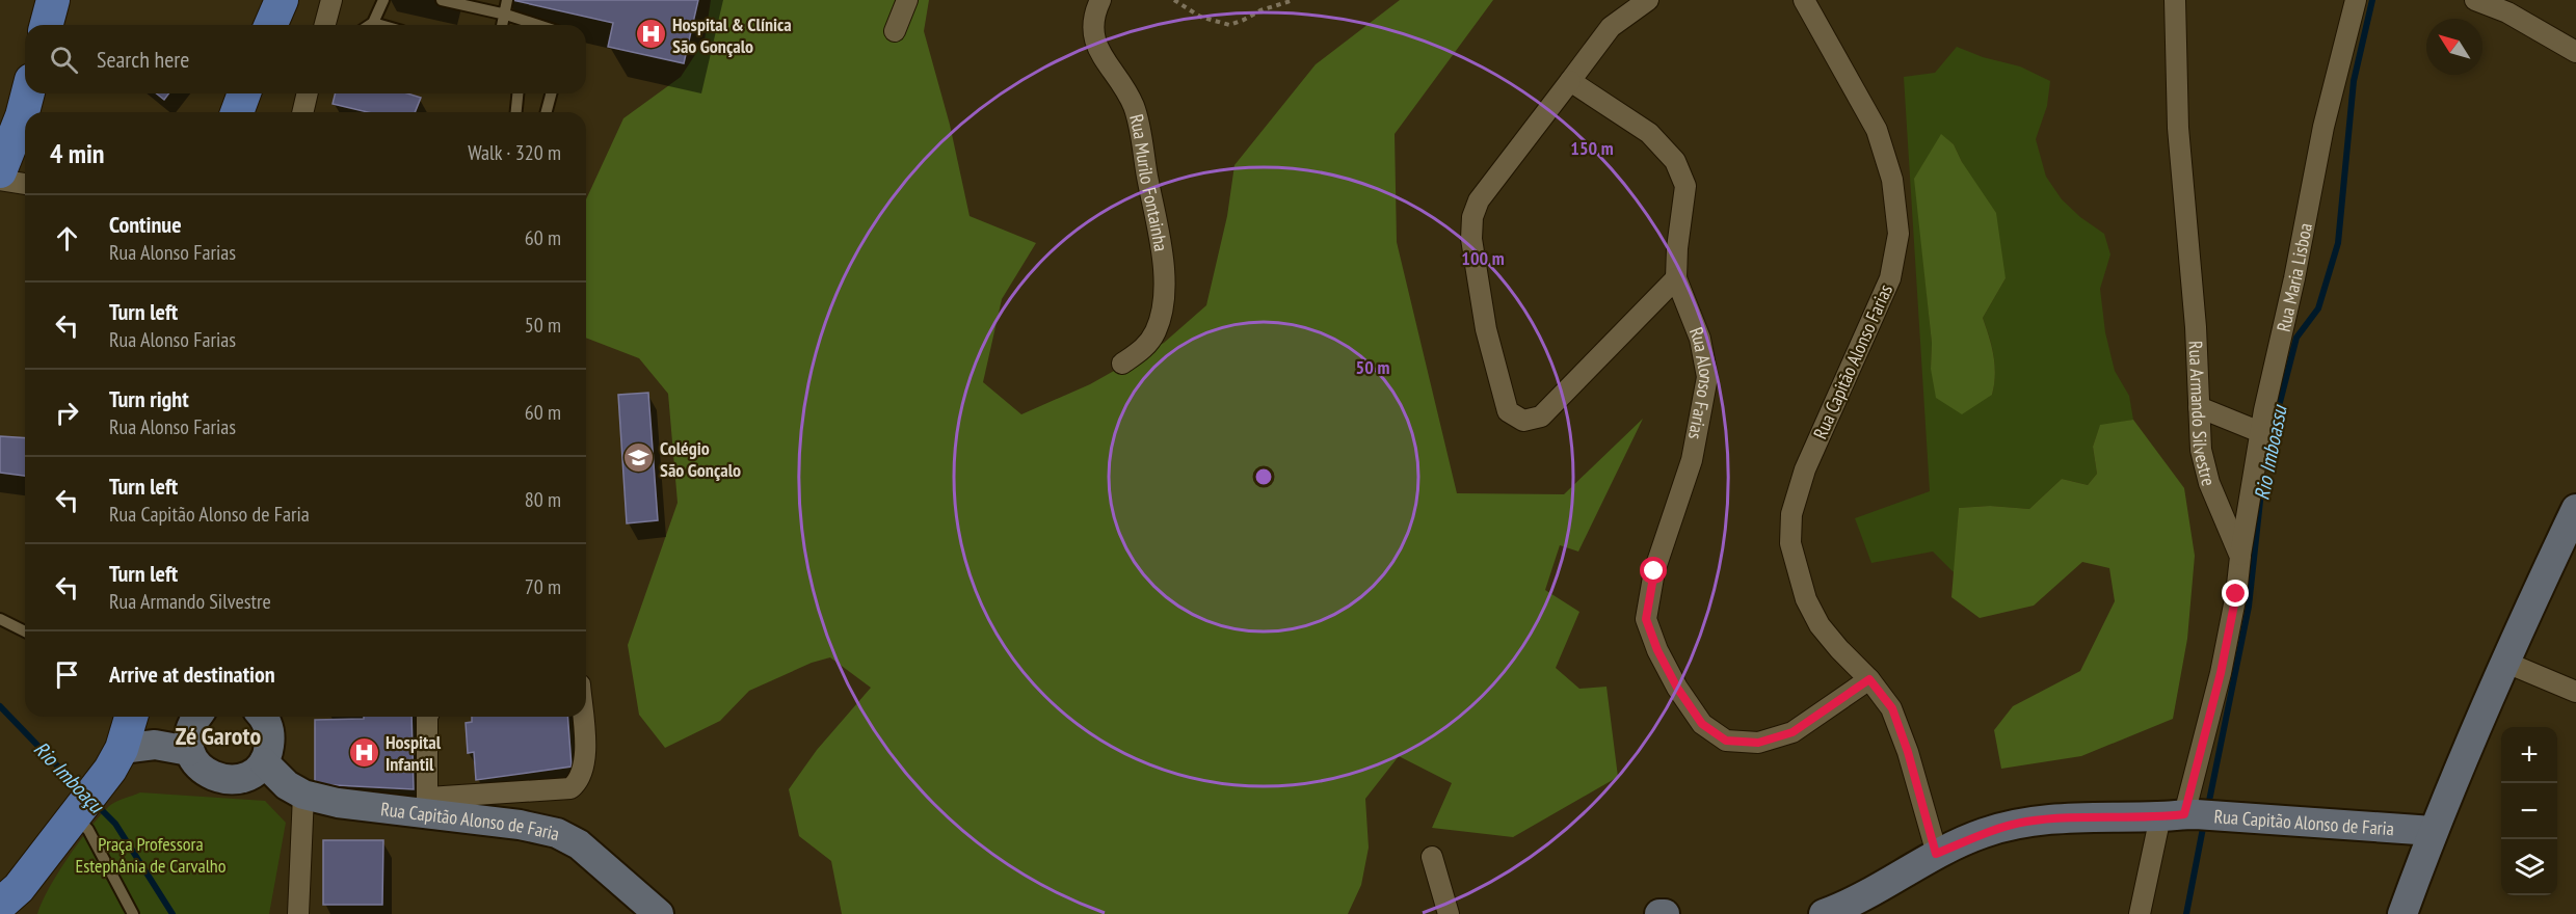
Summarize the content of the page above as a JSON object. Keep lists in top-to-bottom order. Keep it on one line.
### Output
{"streets":{"street":["Rua Murilo Fontainha","Rua Maria Lisboa","Rua Capitão Alonso Farias","Rua Alonso Farias","Rua Armando Silvestre","Rua Capitão Alonso de Faria"]},"crossings":[["Rua Maria Lisboa","Rua Armando Silvestre"],["Rua Capitão Alonso Farias","Rua Alonso Farias"],["Rua Armando Silvestre","Rua Capitão Alonso de Faria"]],"districts":["Zé Garoto"],"water":["Rio Imboassu","Rio Imboaçu"],"parks":["Praça Professora Estephânia de Carvalho"],"places":{"hospital":["Hospital & Clínica São Gonçalo","Hospital Infantil"],"school or university":["Colégio São Gonçalo"]},"north":"top left","page":{"search":"Search here","heading":["4 min","Walk · 320 m"],"list":[["Continue","Rua Alonso Farias","60 m"],["Turn left","Rua Alonso Farias","50 m"],["Turn right","Rua Alonso Farias","60 m"],["Turn left","Rua Capitão Alonso de Faria","80 m"],["Turn left","Rua Armando Silvestre","70 m"],"Arrive at destination"],"map_buttons":["+","−"]},"rings":["150 m","100 m","50 m"]}
